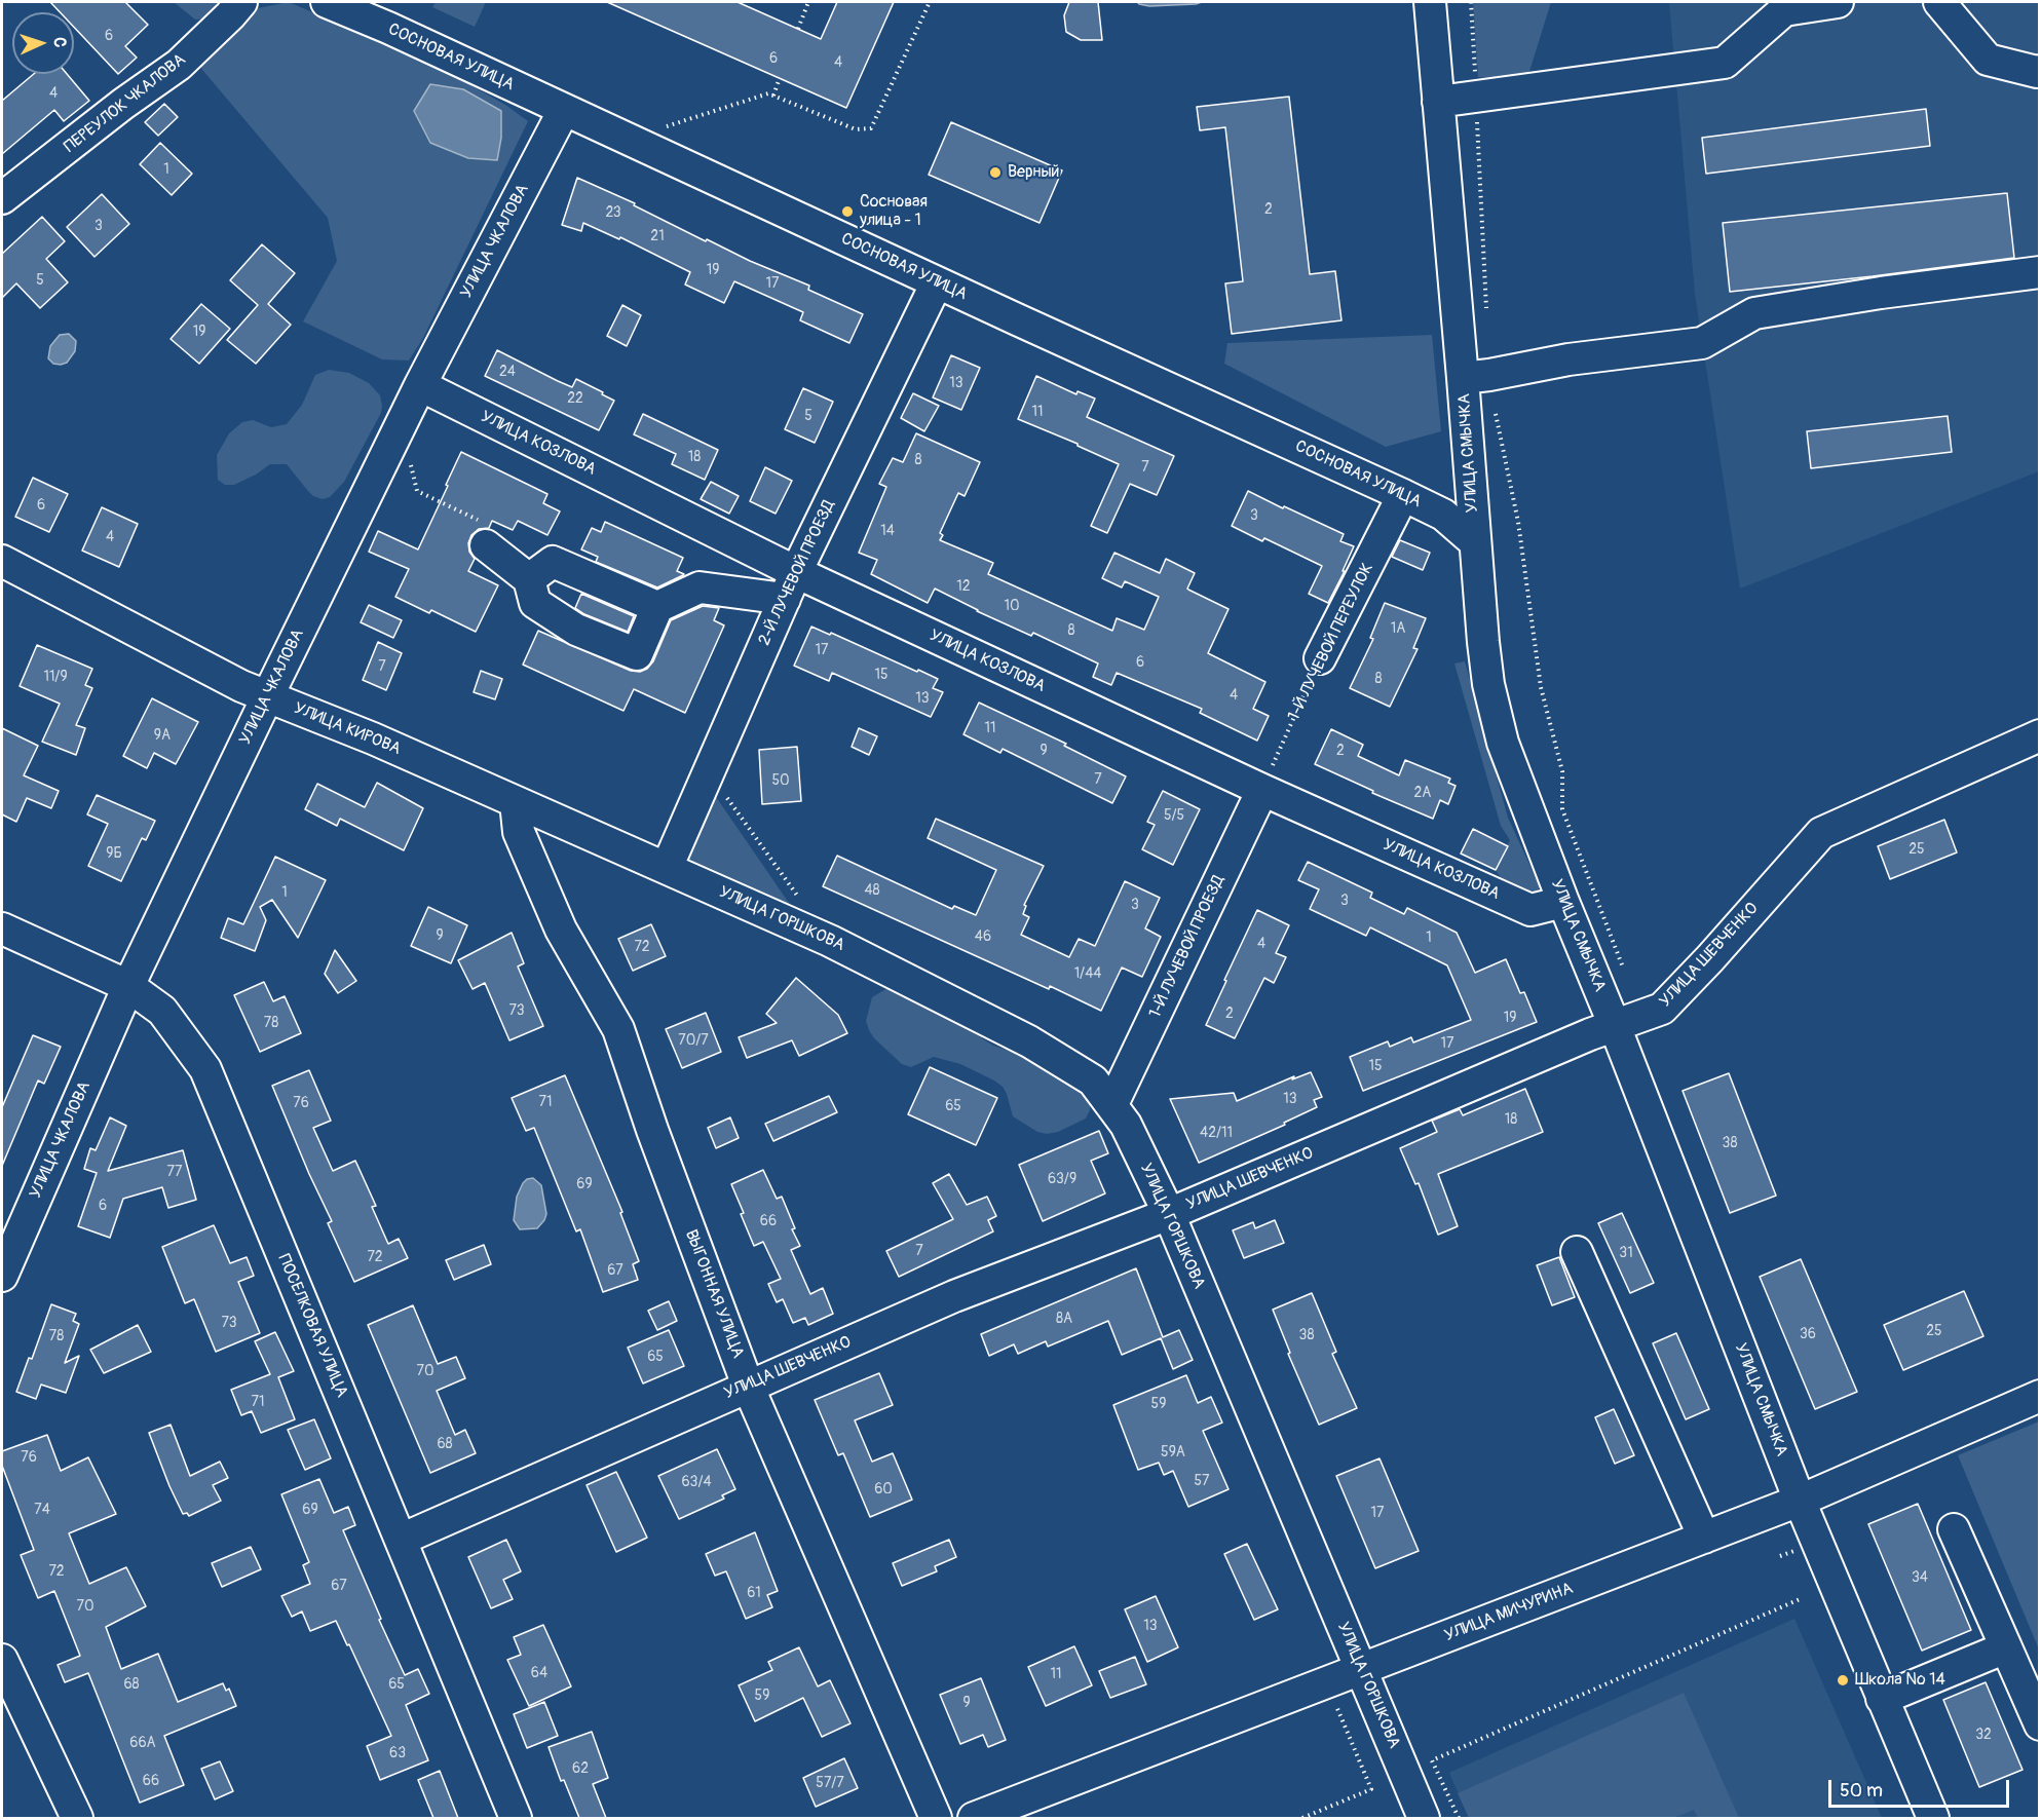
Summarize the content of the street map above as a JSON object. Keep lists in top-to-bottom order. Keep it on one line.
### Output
{"streets":{"street":["СОСНОВАЯ УЛИЦА","ПЕРЕУЛОК ЧКАЛОВА","УЛИЦА ЧКАЛОВА","УЛИЦА КОЗЛОВА","УЛИЦА СМЫЧКА","2-Й ЛУЧЕВОЙ ПРОЕЗД","1-Й ЛУЧЕВОЙ ПЕРЕУЛОК","УЛИЦА КИРОВА","УЛИЦА ГОРШКОВА","1-Й ЛУЧЕВОЙ ПРОЕЗД","УЛИЦА ШЕВЧЕНКО","ВЫГОННАЯ УЛИЦА","ПОСЕЛКОВАЯ УЛИЦА","УЛИЦА МИЧУРИНА"]},"crossings":[["СОСНОВАЯ УЛИЦА","УЛИЦА ЧКАЛОВА"],["СОСНОВАЯ УЛИЦА","УЛИЦА СМЫЧКА"],["СОСНОВАЯ УЛИЦА","2-Й ЛУЧЕВОЙ ПРОЕЗД"],["СОСНОВАЯ УЛИЦА","1-Й ЛУЧЕВОЙ ПЕРЕУЛОК"],["УЛИЦА ЧКАЛОВА","УЛИЦА КОЗЛОВА"],["УЛИЦА ЧКАЛОВА","УЛИЦА КИРОВА"],["УЛИЦА ЧКАЛОВА","ПОСЕЛКОВАЯ УЛИЦА"],["УЛИЦА КОЗЛОВА","УЛИЦА СМЫЧКА"],["УЛИЦА КОЗЛОВА","2-Й ЛУЧЕВОЙ ПРОЕЗД"],["УЛИЦА КОЗЛОВА","1-Й ЛУЧЕВОЙ ПЕРЕУЛОК"],["УЛИЦА КОЗЛОВА","1-Й ЛУЧЕВОЙ ПРОЕЗД"],["УЛИЦА СМЫЧКА","УЛИЦА ШЕВЧЕНКО"],["УЛИЦА СМЫЧКА","УЛИЦА МИЧУРИНА"],["2-Й ЛУЧЕВОЙ ПРОЕЗД","УЛИЦА КИРОВА"],["2-Й ЛУЧЕВОЙ ПРОЕЗД","УЛИЦА ГОРШКОВА"],["1-Й ЛУЧЕВОЙ ПЕРЕУЛОК","1-Й ЛУЧЕВОЙ ПРОЕЗД"],["УЛИЦА КИРОВА","УЛИЦА ГОРШКОВА"],["УЛИЦА КИРОВА","ВЫГОННАЯ УЛИЦА"],["УЛИЦА ГОРШКОВА","1-Й ЛУЧЕВОЙ ПРОЕЗД"],["УЛИЦА ГОРШКОВА","УЛИЦА ШЕВЧЕНКО"],["УЛИЦА ГОРШКОВА","УЛИЦА МИЧУРИНА"],["УЛИЦА ШЕВЧЕНКО","ВЫГОННАЯ УЛИЦА"],["УЛИЦА ШЕВЧЕНКО","ПОСЕЛКОВАЯ УЛИЦА"]],"places":["Верный","Сосновая улица - 1","Школа № 14"],"house_numbers":["6","6","4","4","1","2","23","3","21","19","5","17","19","24","13","22","11","5","18","8","7","6","3","14","4","12","10","1А","8","17","6","7","15","11/9","8","4","13","11","9А","9","2","7","50","2А","5/5","25","9Б","48","1","3","3","9","46","1","4","72","1/44","73","2","19","78","70/7","17","15","13","71","76","65","18","42/11","38","77","63/9","69","6","66","7","31","72","67","8А","73","25","36","38","78","65","70","71","59","68","59А","76","57","63/4","60","74","69","17","72","34","67","61","70","13","64","11","68","65","59","9","32","66А","63","62","66","57/7"],"scale_bar":"50 m","north":"right"}
